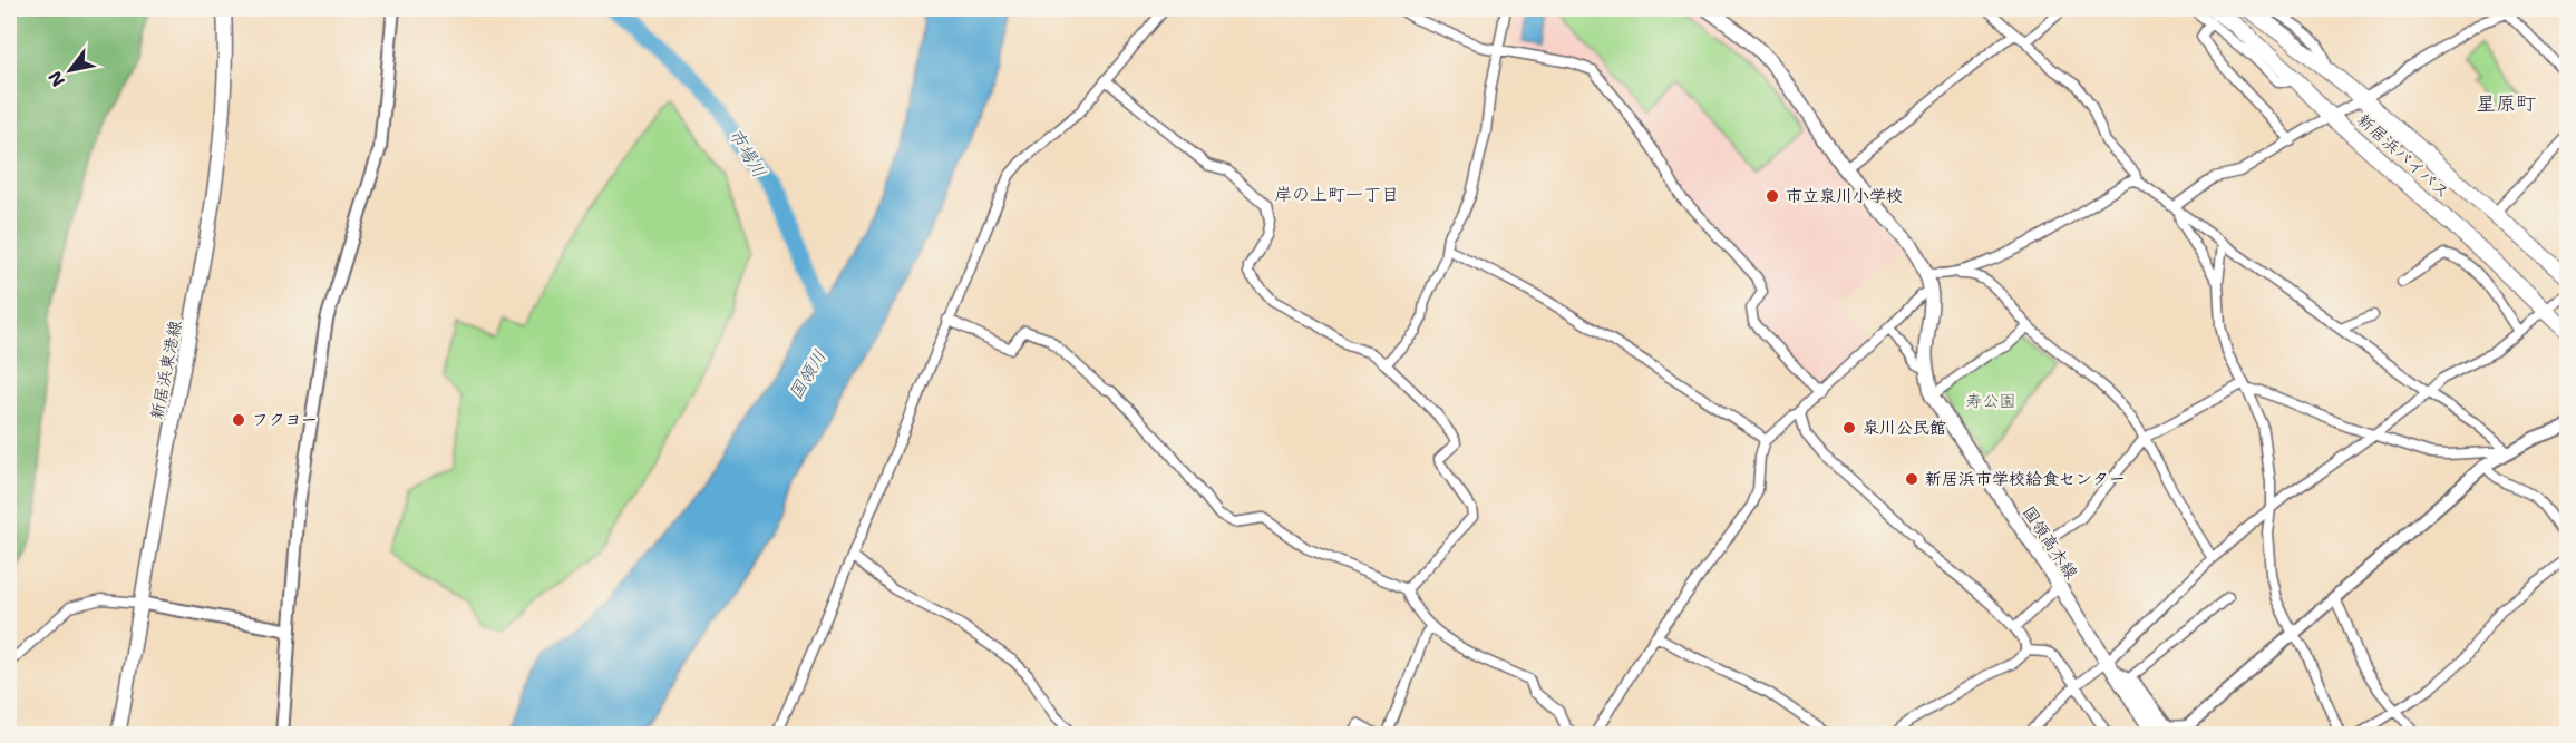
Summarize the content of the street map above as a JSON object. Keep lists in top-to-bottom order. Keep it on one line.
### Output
{"streets":{"highway":["新居浜バイパス"],"main road":["新居浜東港線","国領高木線"]},"districts":["星原町","岸の上町一丁目"],"water":["市場川","国領川"],"parks":["寿公園"],"places":["市立泉川小学校","フクヨー","泉川公民館","新居浜市学校給食センター"],"north":"bottom left"}
